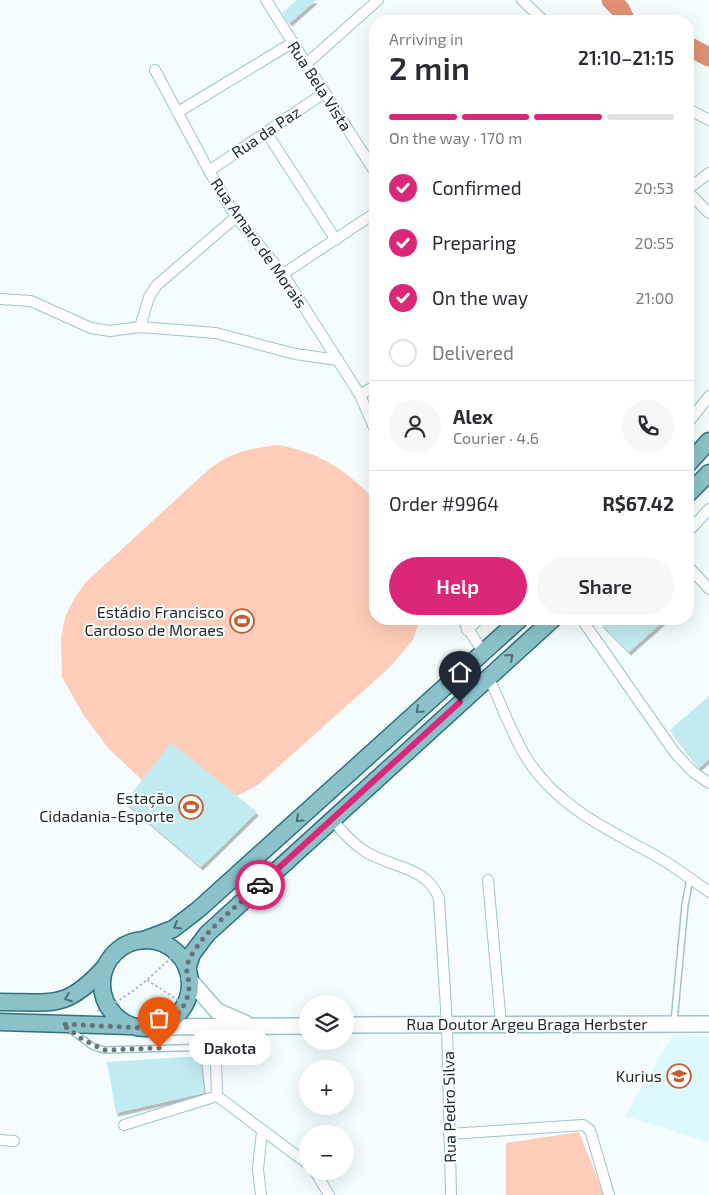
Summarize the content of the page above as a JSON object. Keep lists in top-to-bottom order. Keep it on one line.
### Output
{"streets":{"street":["Rua Bela Vista","Rua da Paz","Rua Amaro de Morais","Rua Doutor Argeu Braga Herbster","Rua Pedro Silva"]},"crossings":[["Rua Bela Vista","Rua da Paz"],["Rua da Paz","Rua Amaro de Morais"],["Rua Doutor Argeu Braga Herbster","Rua Pedro Silva"]],"places":{"sports":["Estádio Francisco Cardoso de Moraes","Estação Cidadania-Esporte"],"other":["Dakota"],"school or university":["Kurius"]},"page":{"heading":["2 min","Arriving in","21:10–21:15"],"panel":["Alex","Courier · 4.6","Order #9964","R$67.42"],"bar":"On the way · 170 m","list":[["Confirmed","20:53"],["Preparing","20:55"],["On the way","21:00"],"Delivered"],"buttons":["Help","Share"],"map_buttons":["+","−"],"bubble":"Dakota"}}
